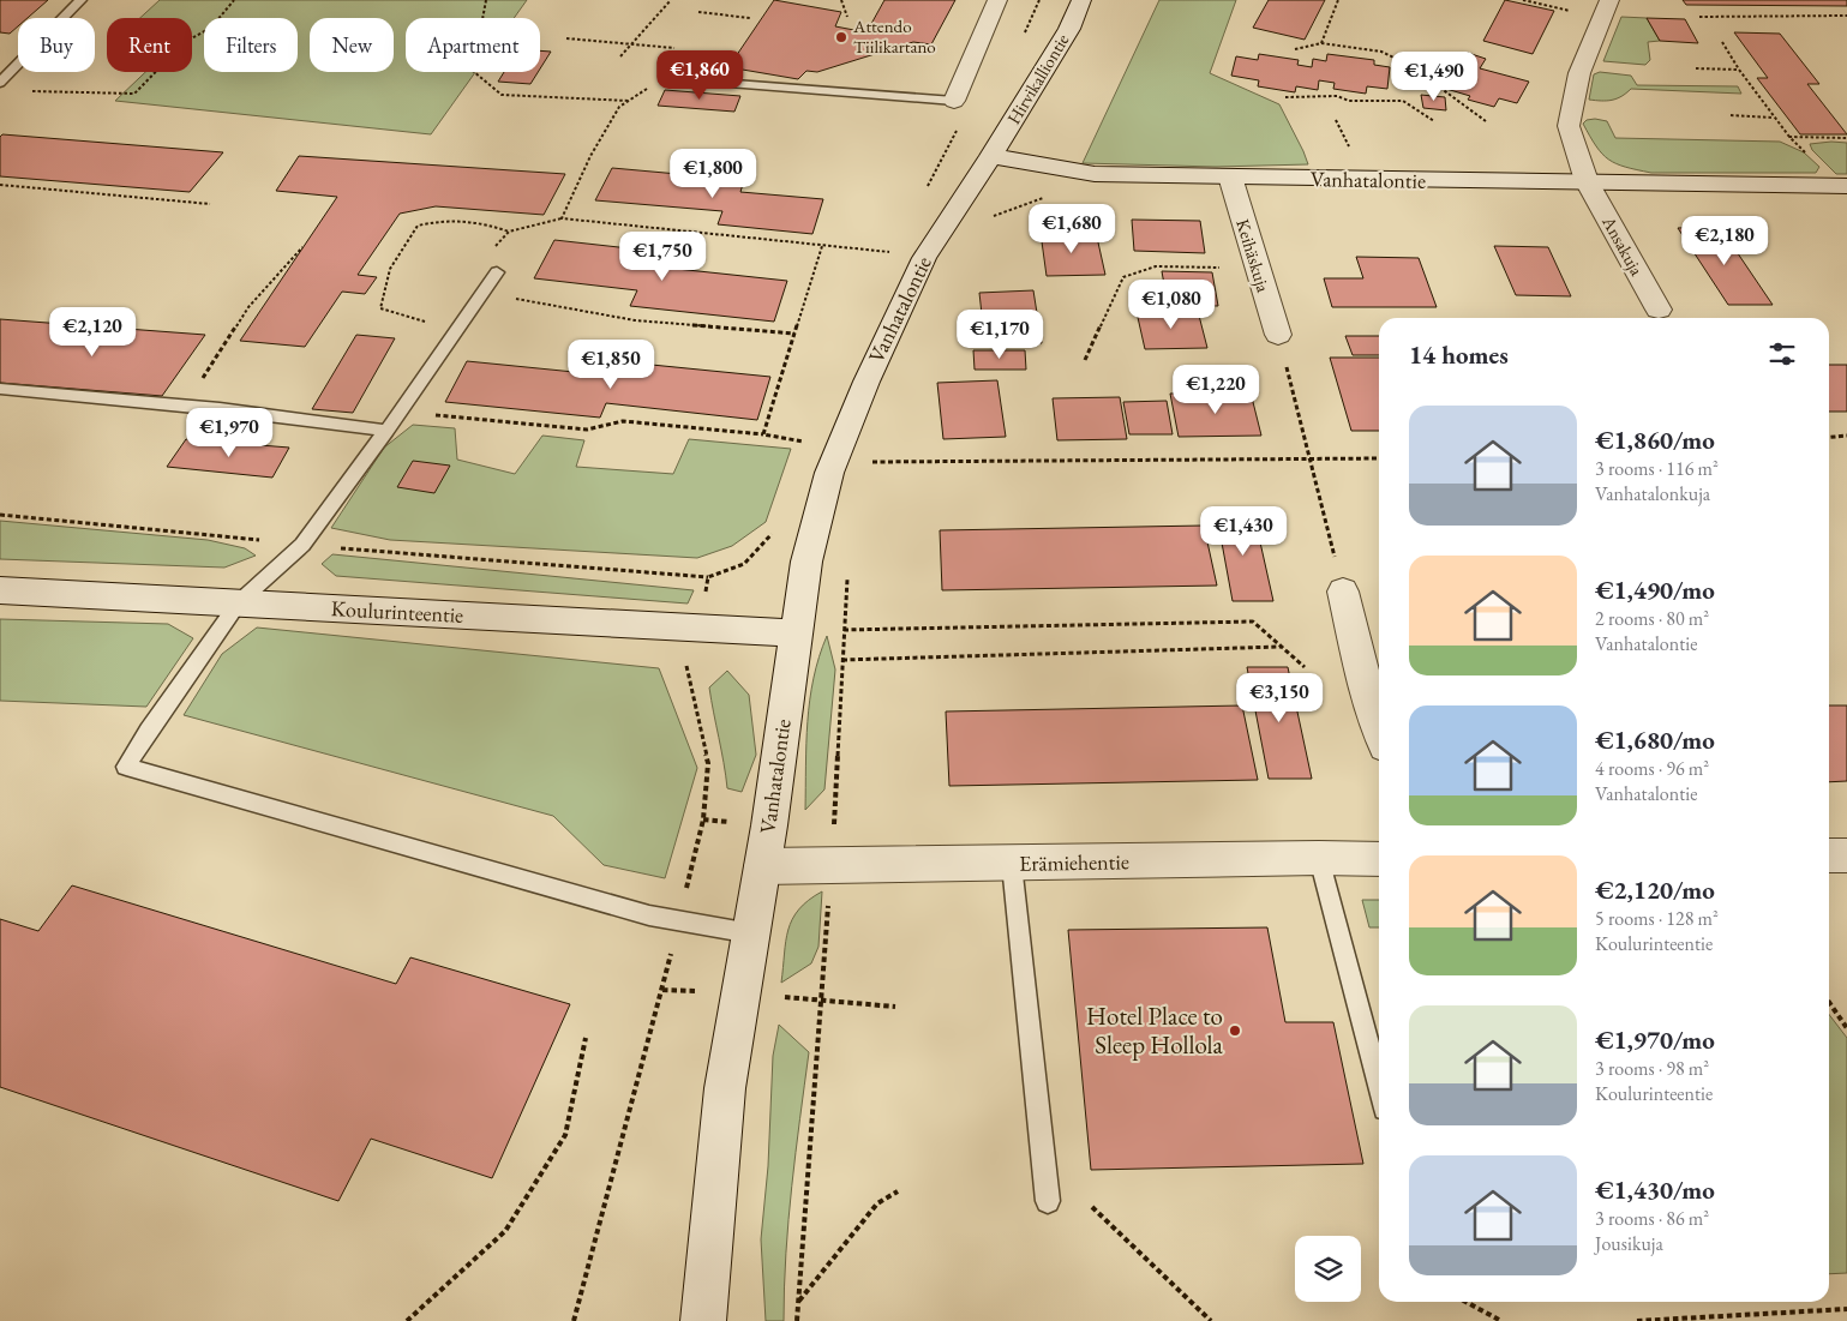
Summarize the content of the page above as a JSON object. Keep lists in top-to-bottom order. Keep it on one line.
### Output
{"streets":{"street":["Hirvikalliontie","Vanhatalontie","Ansakuja","Keihäskuja","Koulurinteentie","Erämiehentie"]},"crossings":[["Hirvikalliontie","Vanhatalontie"],["Vanhatalontie","Ansakuja"],["Vanhatalontie","Keihäskuja"],["Vanhatalontie","Koulurinteentie"],["Vanhatalontie","Erämiehentie"]],"places":["Attendo Tiilikartano","Hotel Place to Sleep Hollola"],"page":{"chip":["Buy","Rent","Filters","New","Apartment"],"price":["€1,860","€1,490","€1,800","€1,680","€2,180","€1,750","€1,080","€2,120","€1,170","€1,850","€1,220","€1,970","€1,430","€3,150"],"heading":"14 homes","list":[{"name":"€1,860/mo","note":"3 rooms · 116 m² · Vanhatalonkuja"},{"name":"€1,490/mo","note":"2 rooms · 80 m² · Vanhatalontie"},{"name":"€1,680/mo","note":"4 rooms · 96 m² · Vanhatalontie"},{"name":"€2,120/mo","note":"5 rooms · 128 m² · Koulurinteentie"},{"name":"€1,970/mo","note":"3 rooms · 98 m² · Koulurinteentie"},{"name":"€1,430/mo","note":"3 rooms · 86 m² · Jousikuja"}]}}
